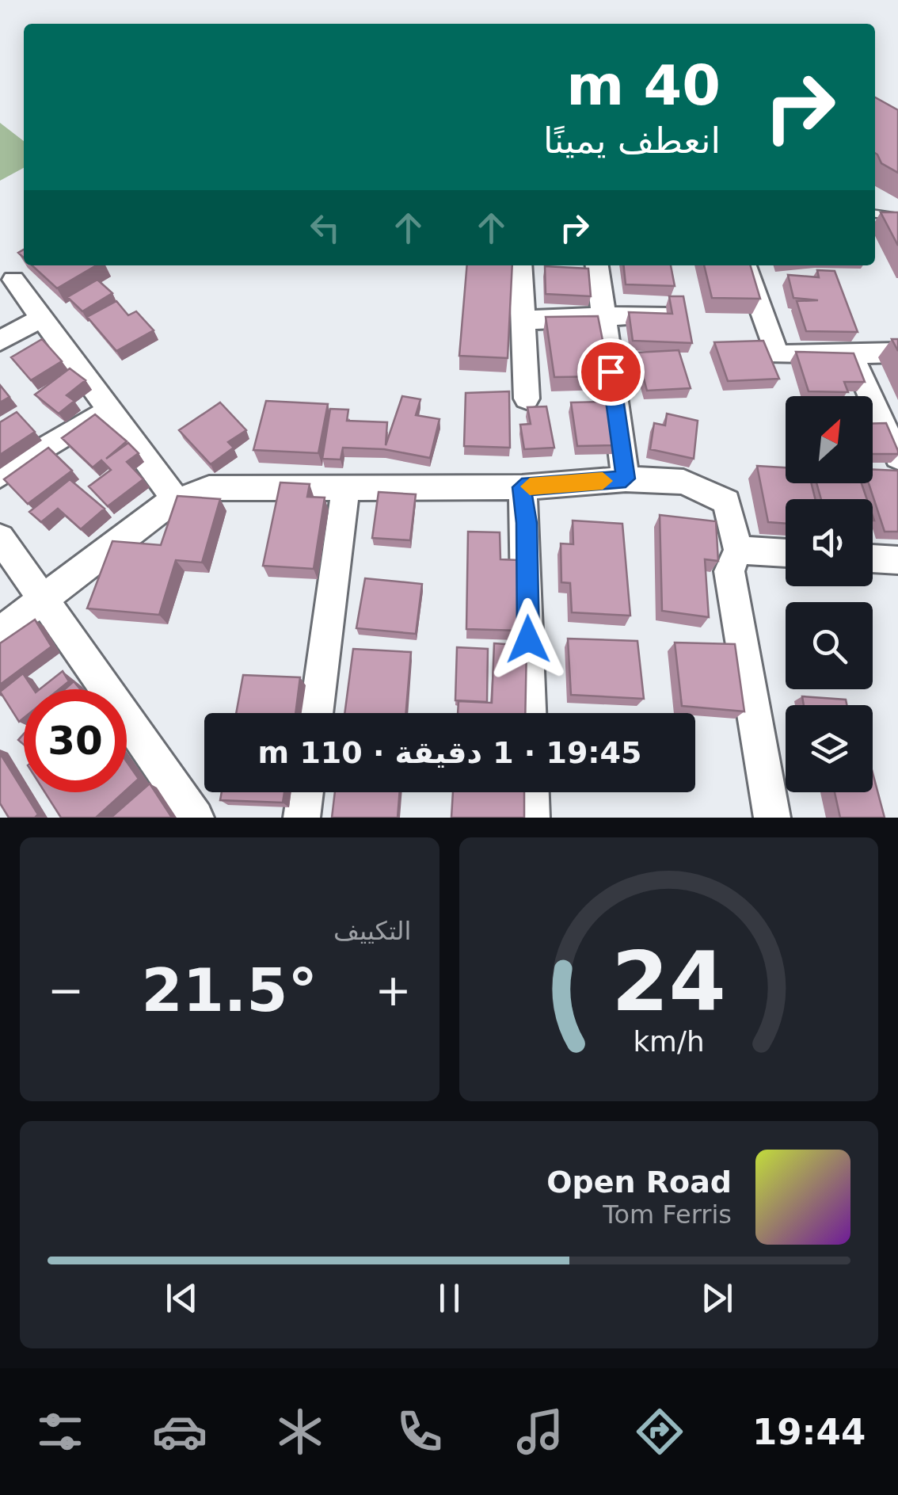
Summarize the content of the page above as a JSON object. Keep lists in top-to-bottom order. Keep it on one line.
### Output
{"north":"top right","page":{"turn":["40 m","انعطف يمينًا"],"limit":"30","trip":"19:45 · 1 دقيقة · 110 m","tile":"التكييف","heat":["−","21.5°","+"],"song":["Open Road","Tom Ferris"],"tabs":"19:44","gauge":["24","km/h"]}}
